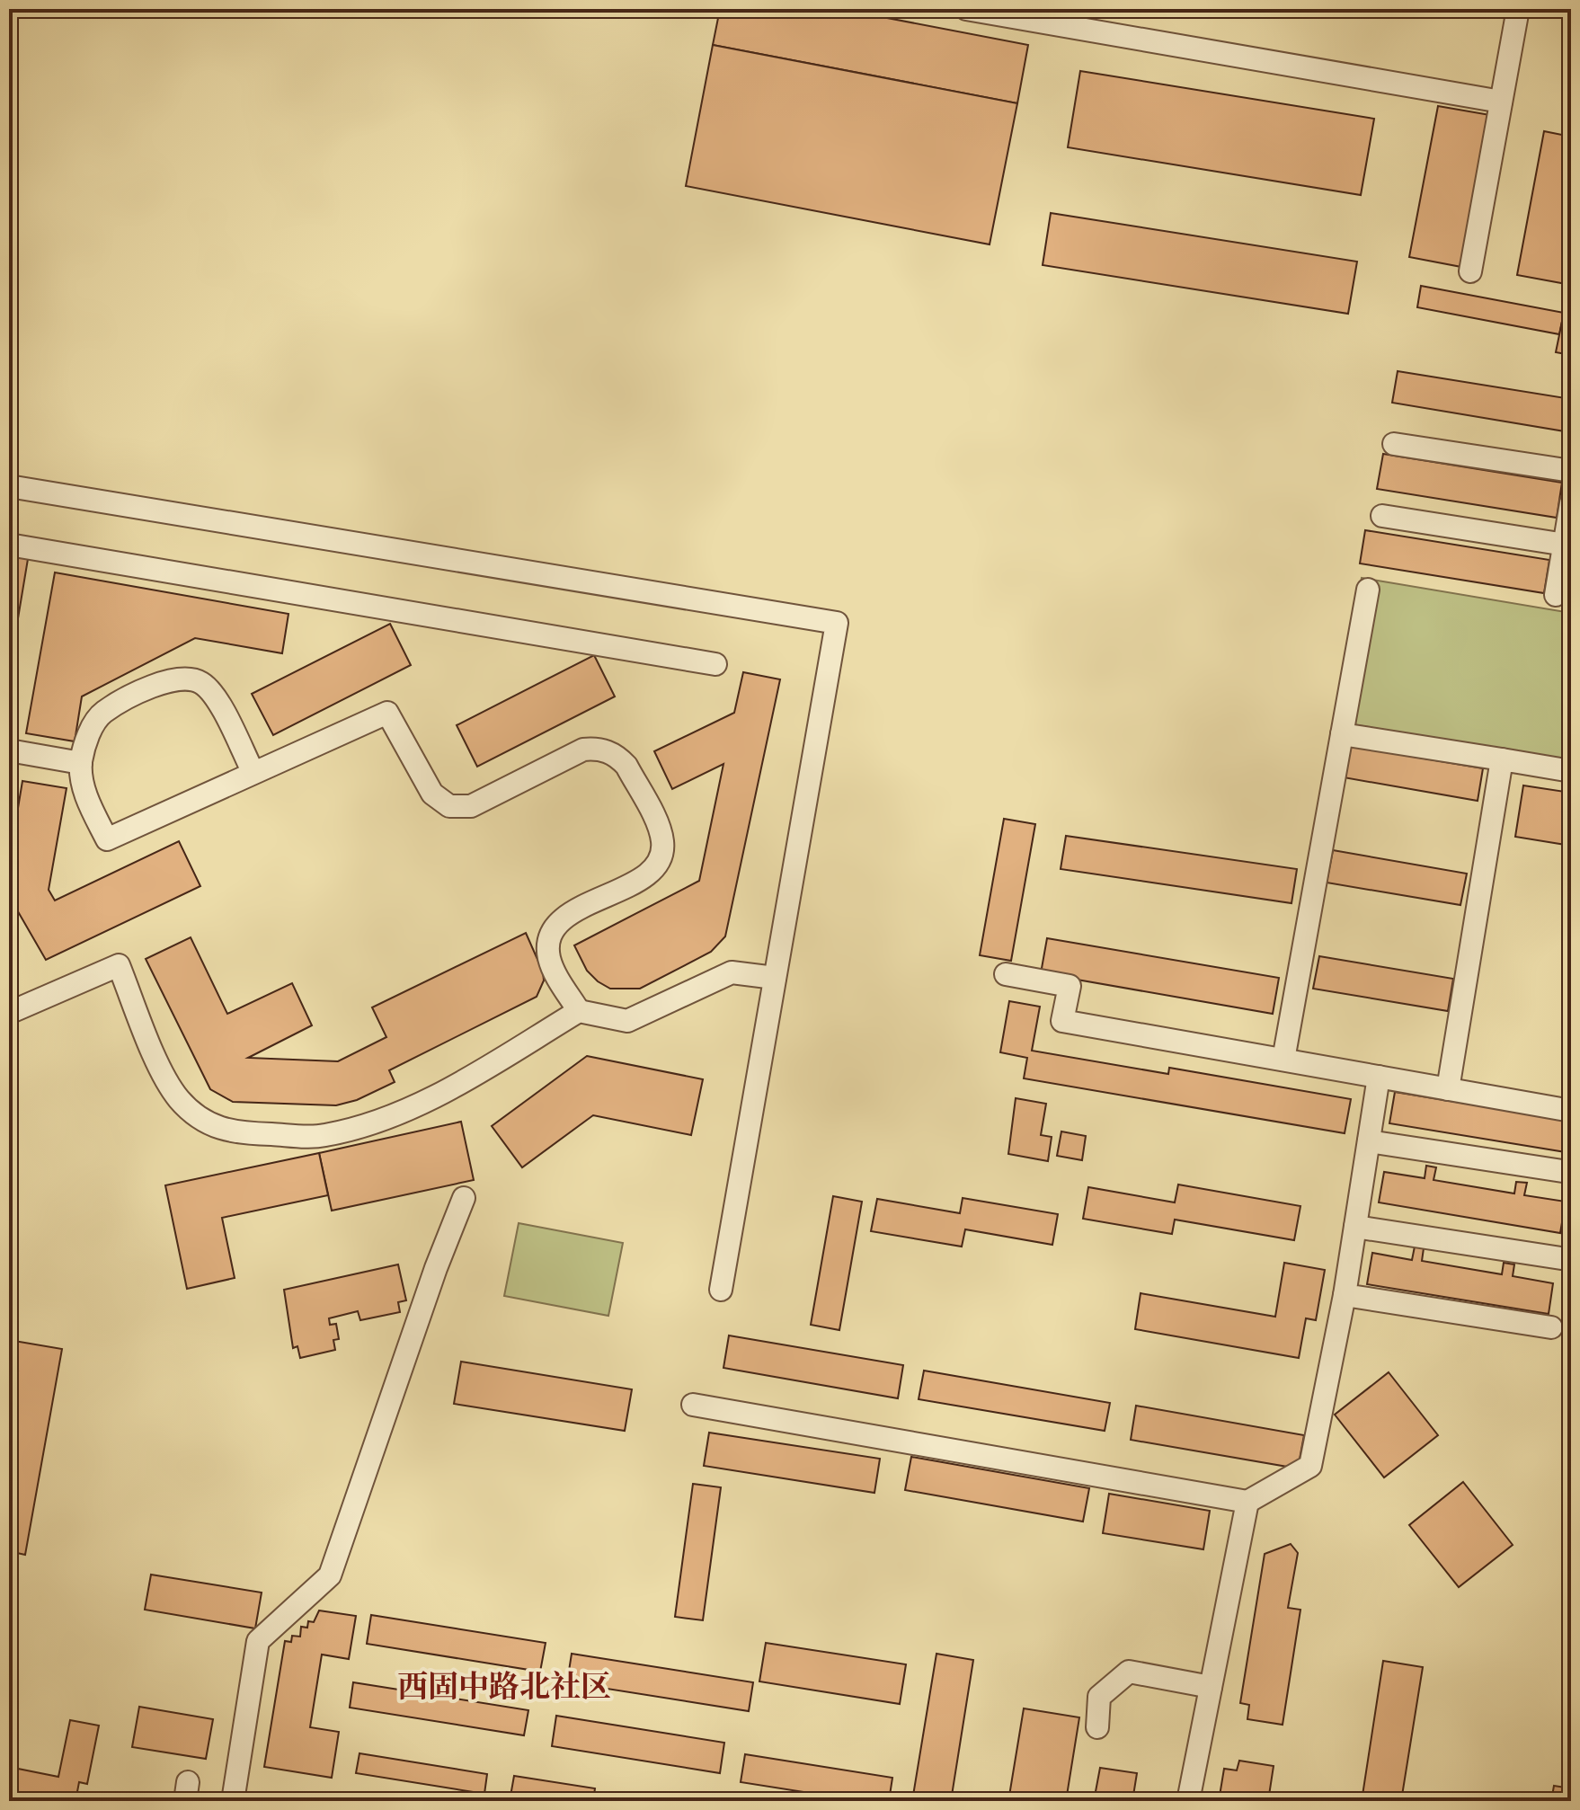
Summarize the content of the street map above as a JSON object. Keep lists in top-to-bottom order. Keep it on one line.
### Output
{"districts":["西固中路北社区"]}
